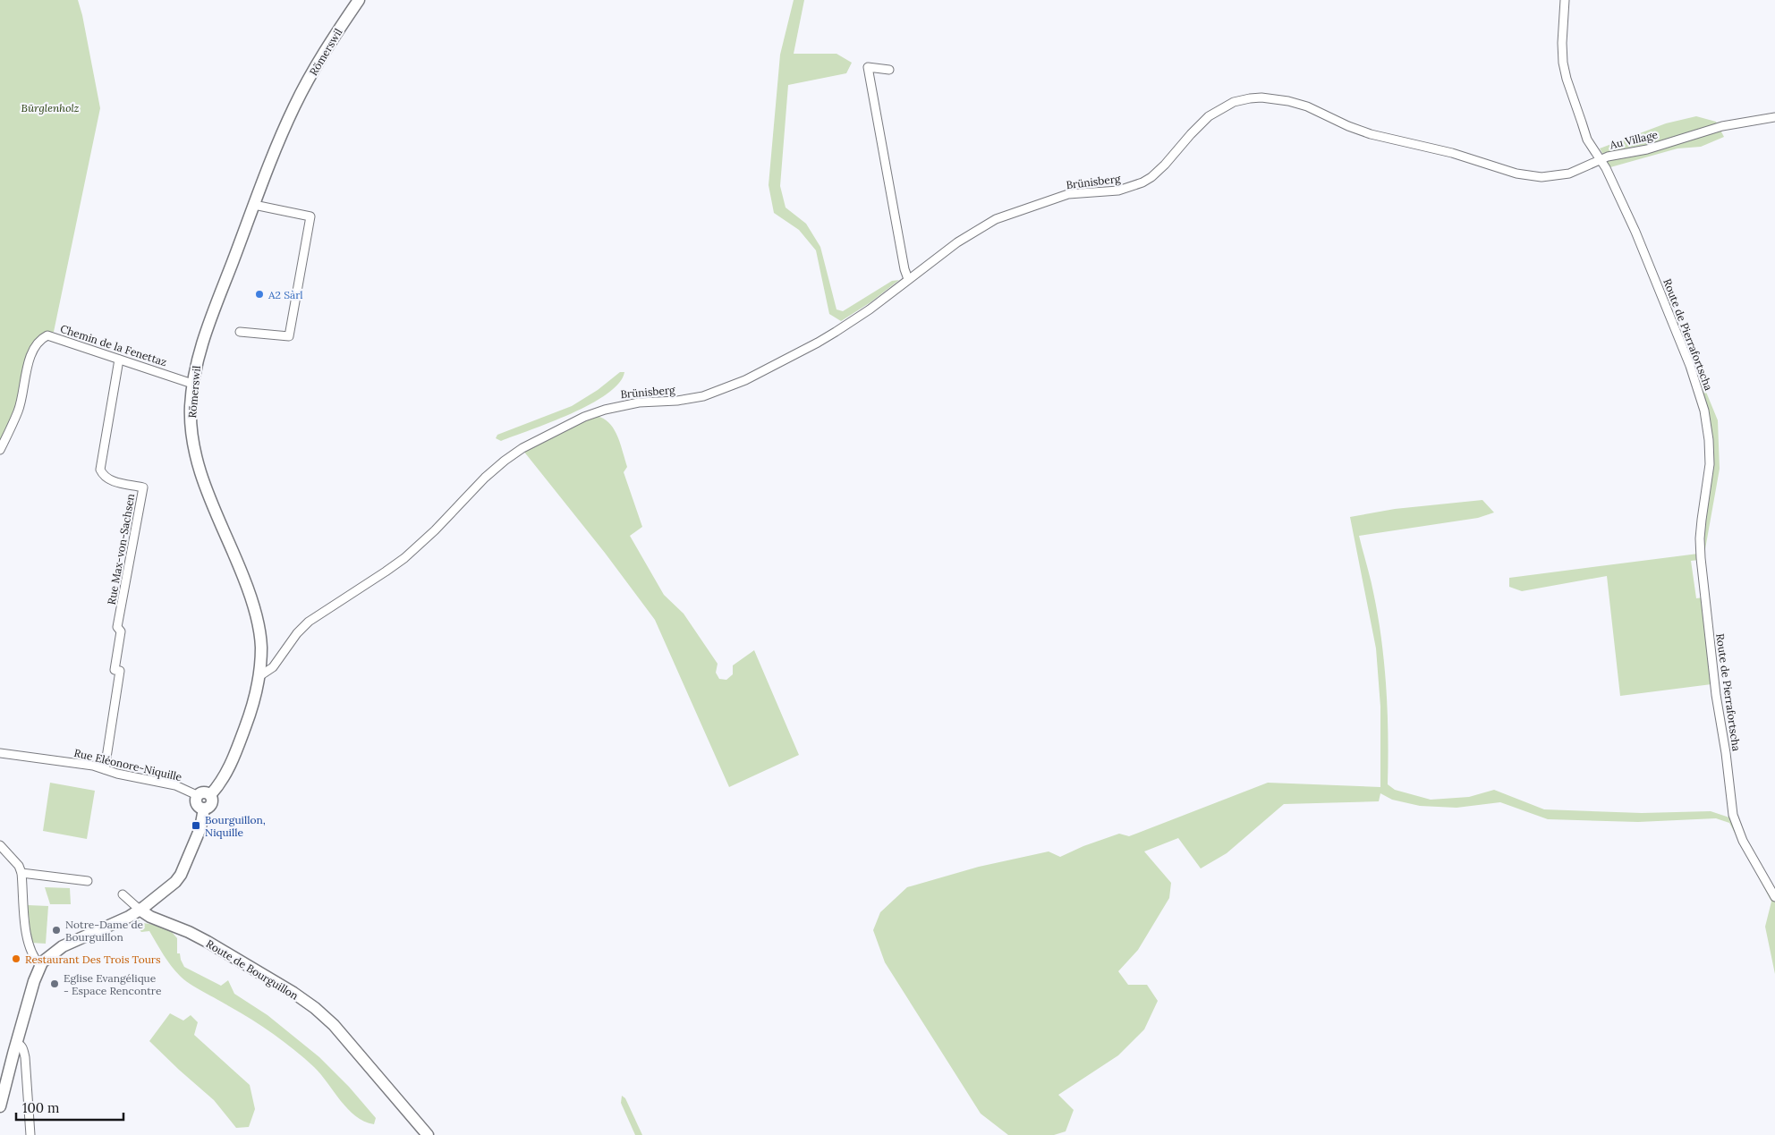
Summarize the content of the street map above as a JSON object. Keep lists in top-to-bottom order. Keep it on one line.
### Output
{"streets":{"main road":["Römerswil","Route de Bourguillon"],"street":["Au Village","Brünisberg","Route de Pierrafortscha","Chemin de la Fenettaz","Rue Max-von-Sachsen","Rue Eléonore-Niquille"]},"crossings":[["Römerswil","Brünisberg"],["Römerswil","Chemin de la Fenettaz"],["Römerswil","Rue Eléonore-Niquille"],["Au Village","Brünisberg"],["Au Village","Route de Pierrafortscha"],["Chemin de la Fenettaz","Rue Max-von-Sachsen"],["Rue Max-von-Sachsen","Rue Eléonore-Niquille"]],"parks":["Bürglenholz"],"places":{"other":["A2 Sàrl","Notre-Dame de Bourguillon","Restaurant Des Trois Tours","Eglise Evangélique - Espace Rencontre"],"transit":["Bourguillon, Niquille"]},"scale_bar":"100 m"}
